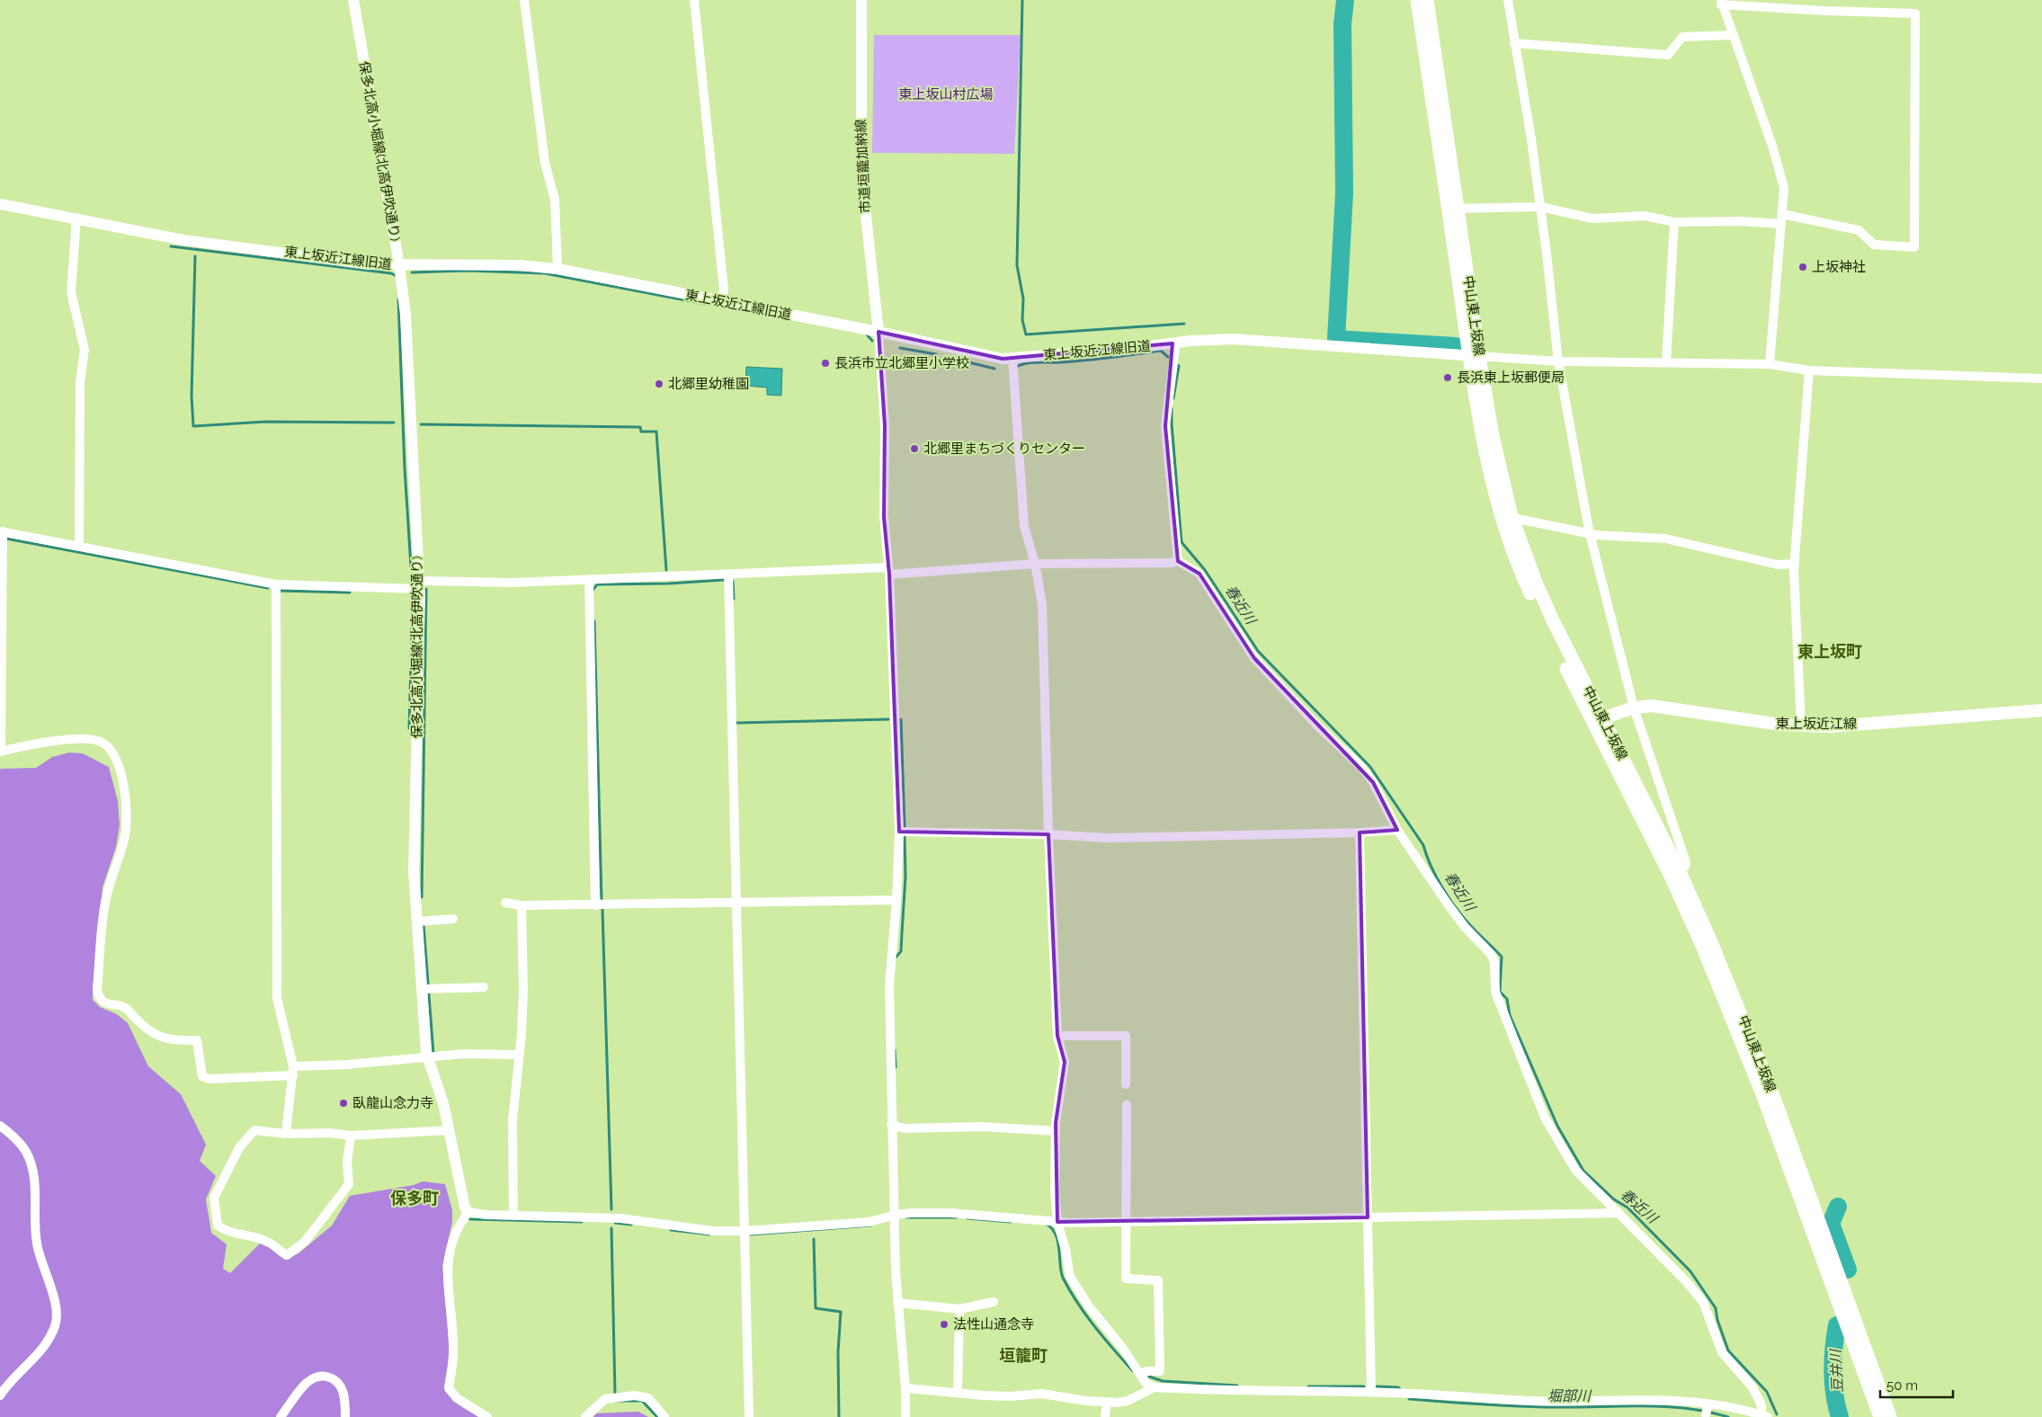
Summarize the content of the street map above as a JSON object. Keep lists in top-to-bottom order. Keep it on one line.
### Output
{"streets":{"main road":["中山東上坂線","東上坂近江線"],"street":["保多北高小堀線(北高伊吹通り)","市道垣籠加納線","東上坂近江線旧道"]},"crossings":[["保多北高小堀線(北高伊吹通り)","東上坂近江線旧道"],["市道垣籠加納線","東上坂近江線旧道"],["東上坂近江線旧道","中山東上坂線"],["中山東上坂線","東上坂近江線"]],"districts":["東上坂町","保多町","垣籠町"],"water":["春近川","豆井川","堀部川"],"parks":["東上坂山村広場"],"places":["上坂神社","長浜市立北郷里小学校","長浜東上坂郵便局","北郷里幼稚園","北郷里まちづくりセンター","臥龍山念力寺","法性山通念寺"],"scale_bar":"50 m"}
